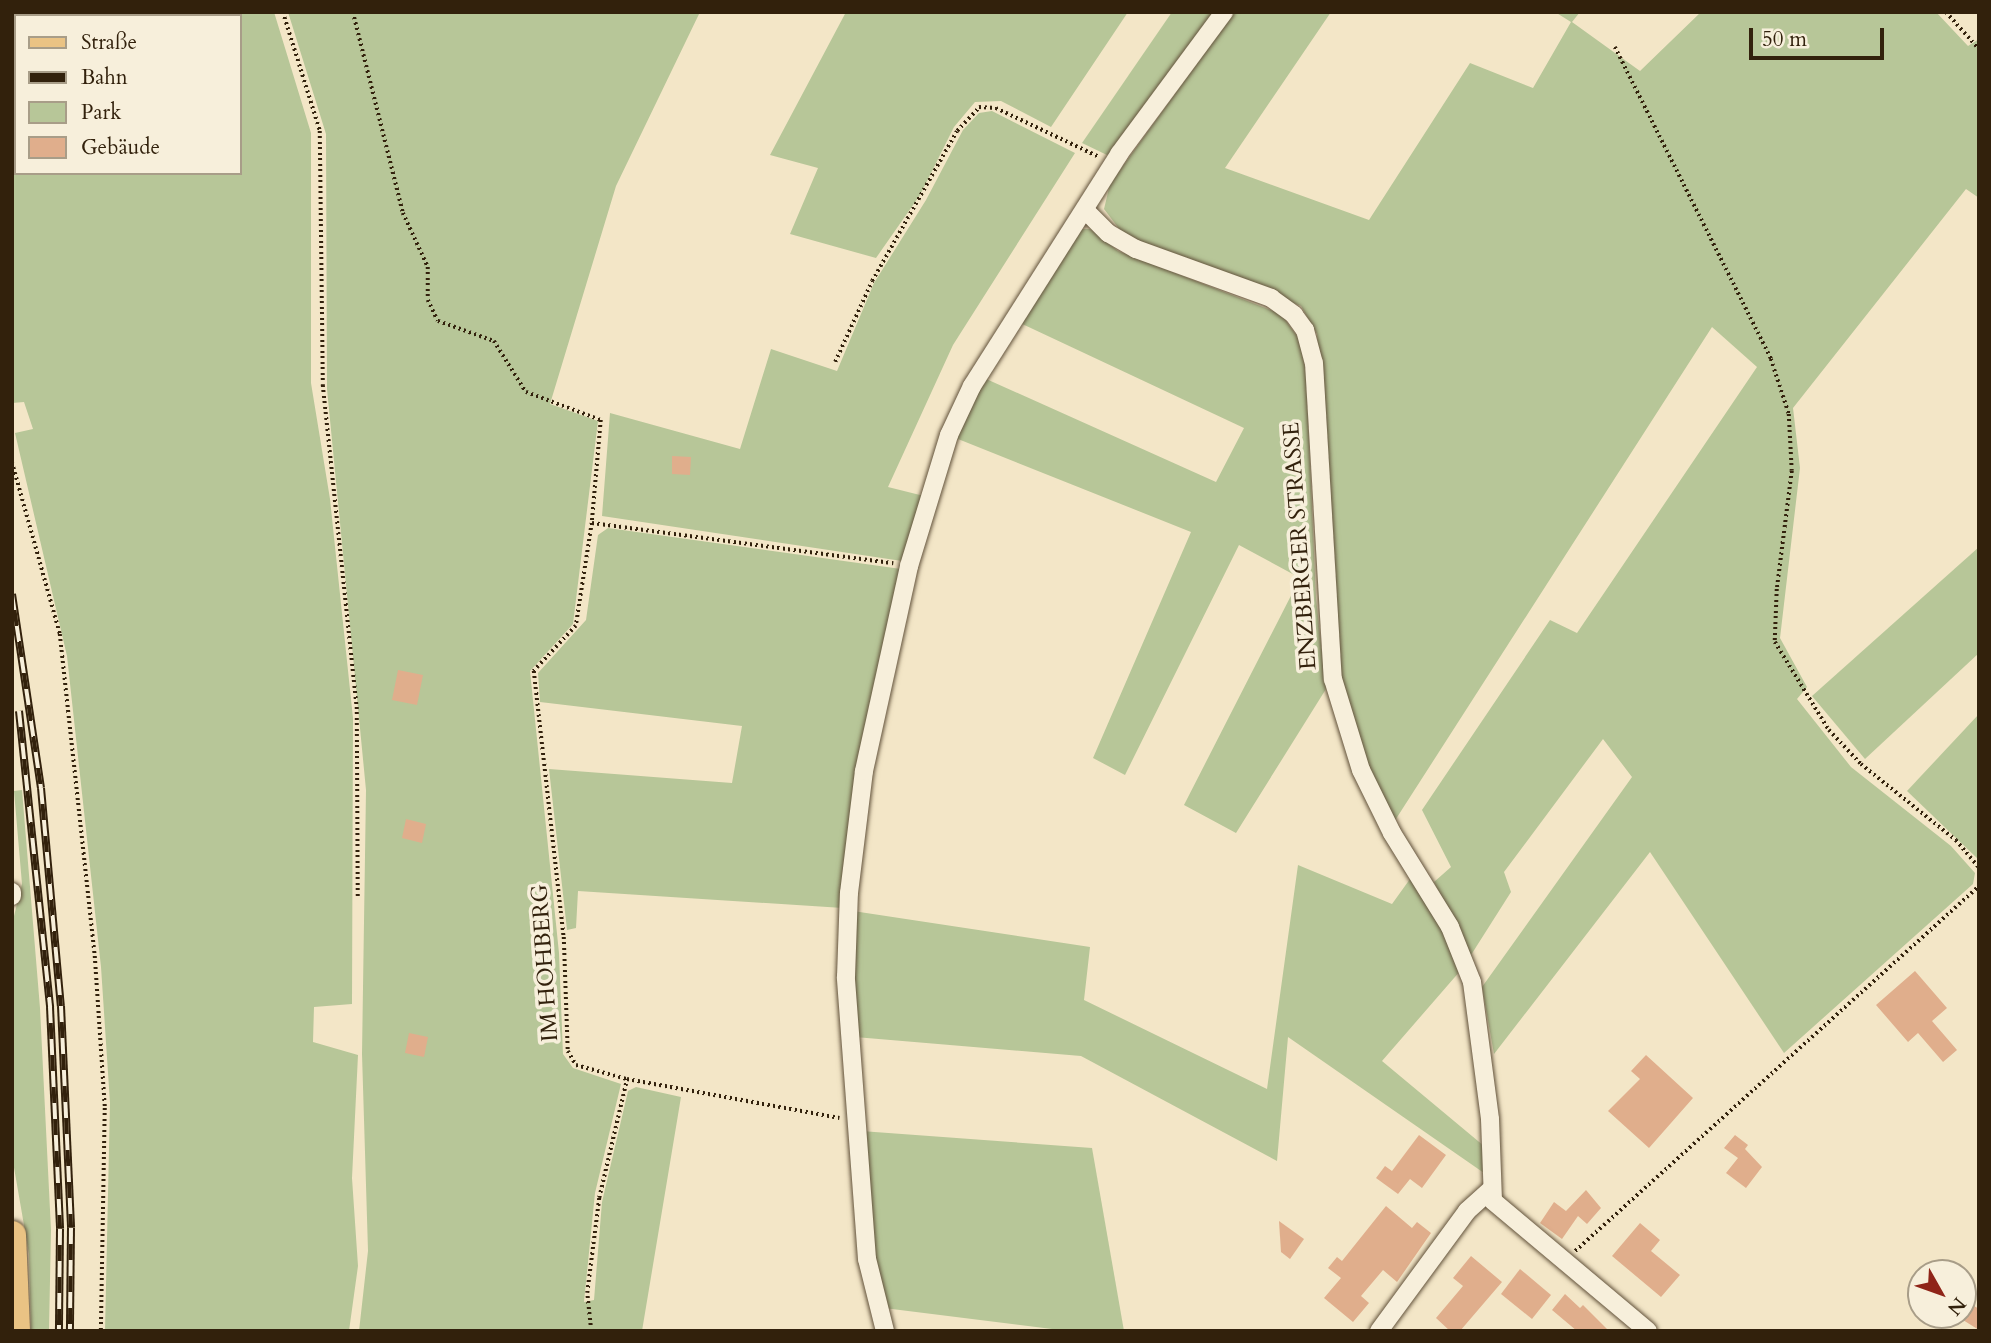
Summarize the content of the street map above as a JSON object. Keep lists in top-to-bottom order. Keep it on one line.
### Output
{"streets":{"street":["ENZBERGER STRASSE"],"path":["IM HOHBERG"]},"legend":["Straße","Bahn","Park","Gebäude"],"scale_bar":"50 m","north":"bottom right"}
